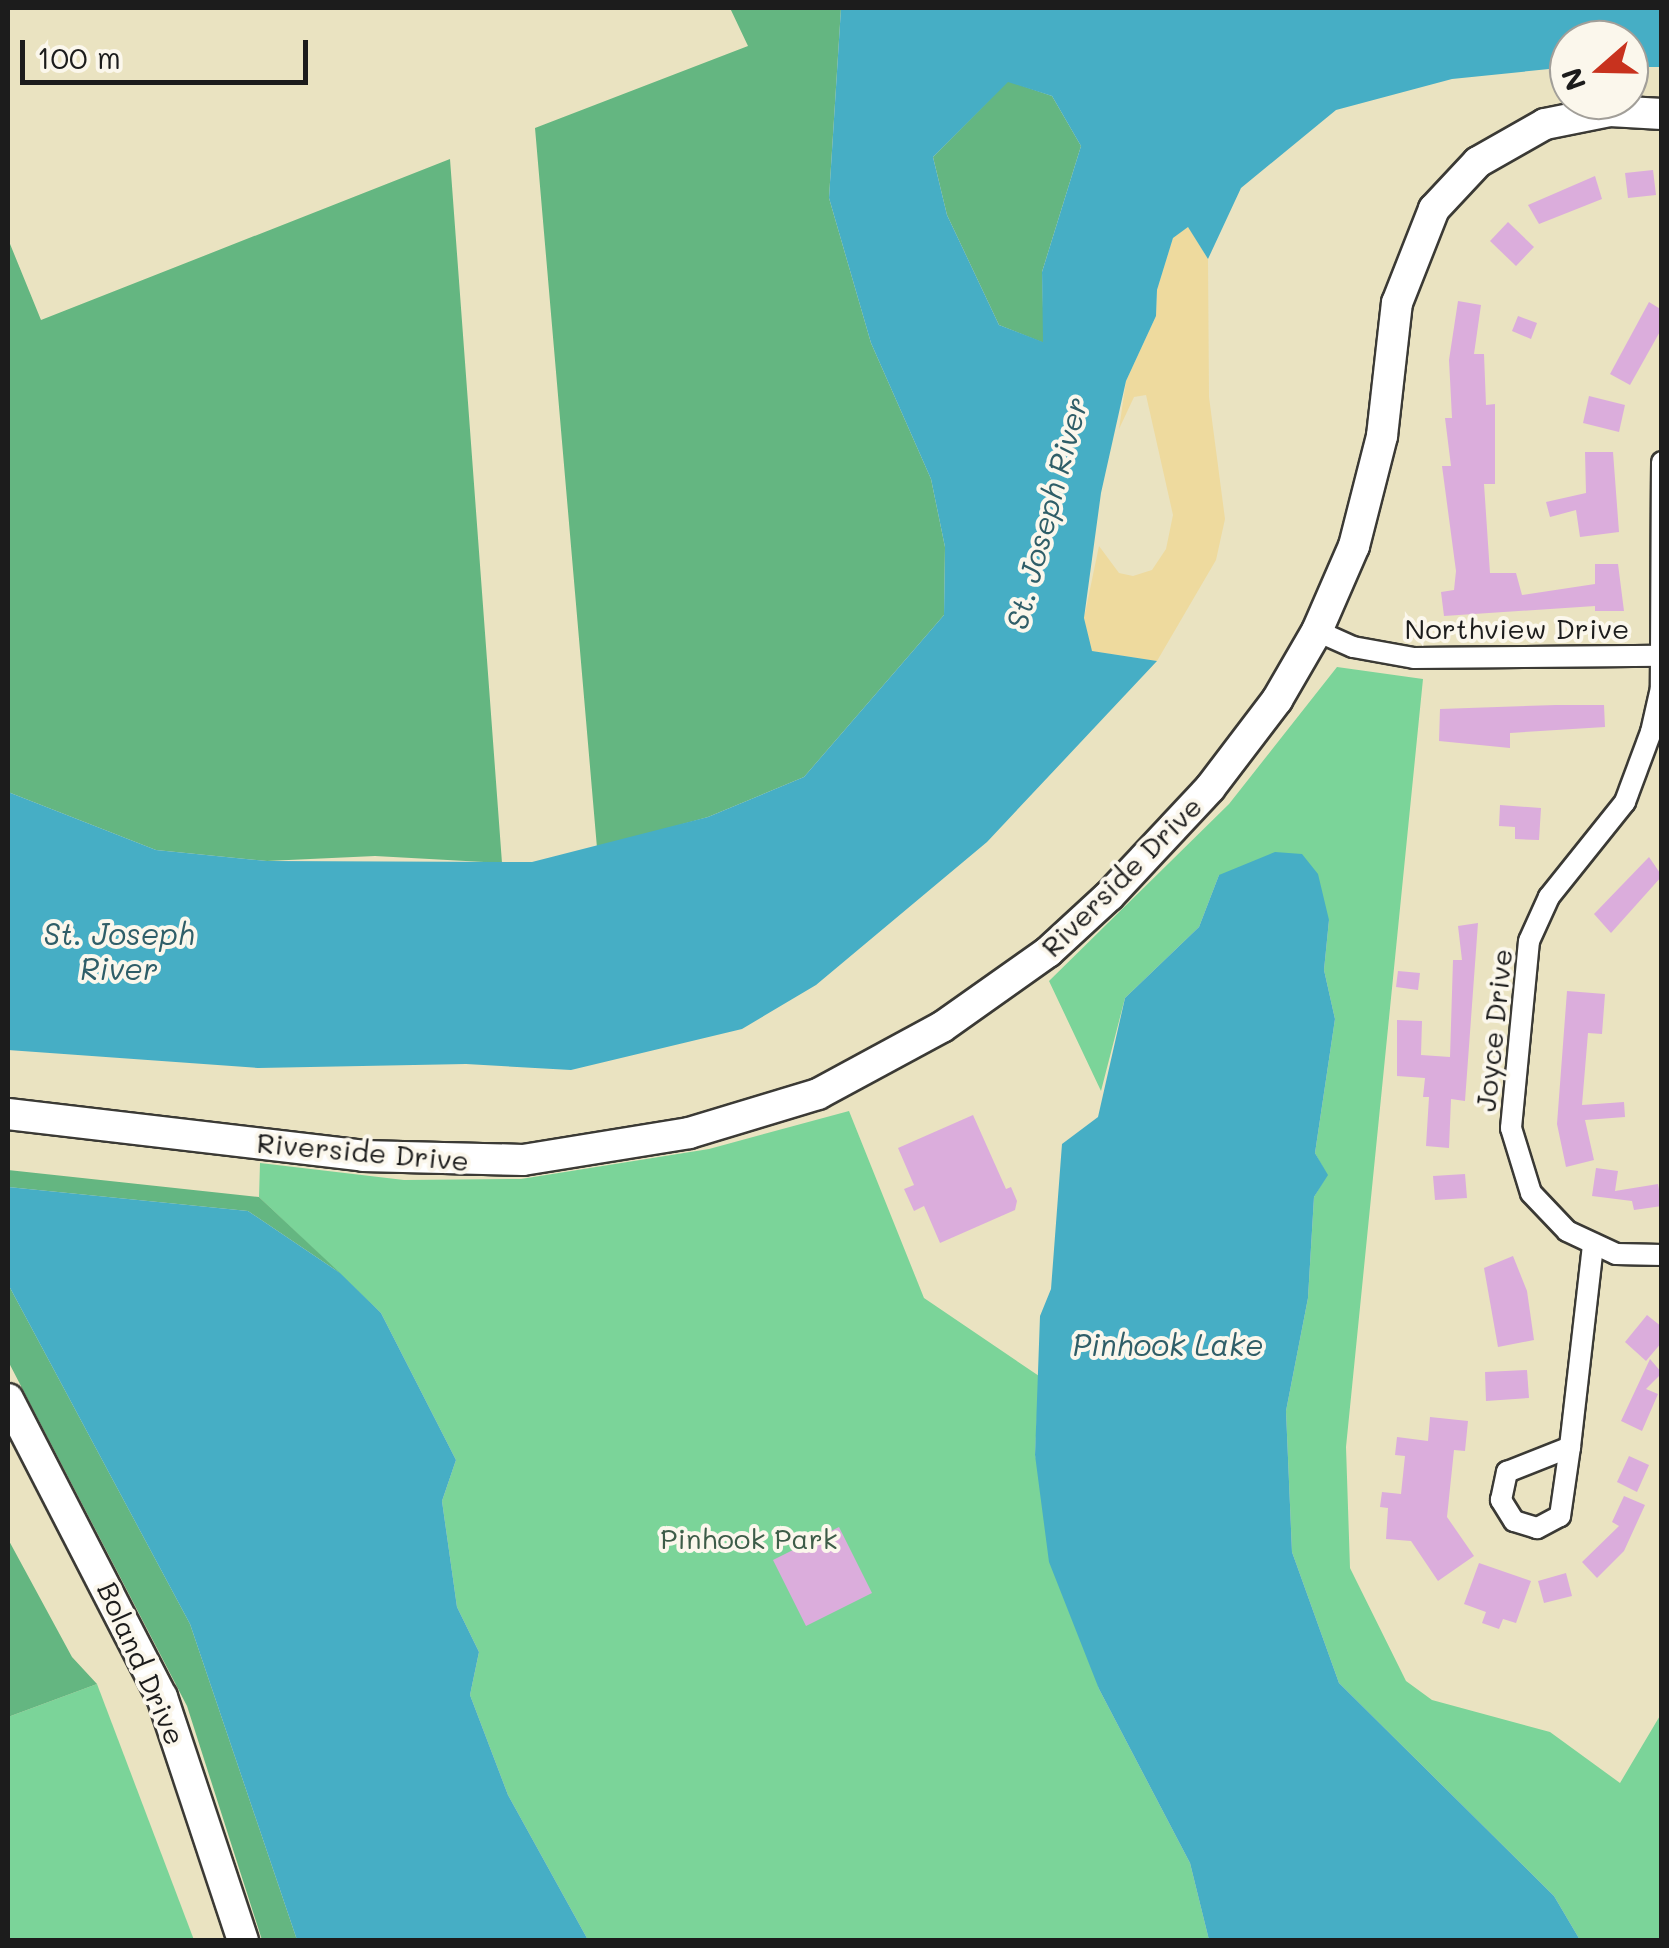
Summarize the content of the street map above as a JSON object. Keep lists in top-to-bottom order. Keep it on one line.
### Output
{"streets":{"street":["Northview Drive","Riverside Drive","Joyce Drive","Boland Drive"]},"crossings":[["Northview Drive","Riverside Drive"],["Northview Drive","Joyce Drive"]],"water":["St. Joseph River","Pinhook Lake"],"parks":["Pinhook Park"],"scale_bar":"100 m","north":"left"}
